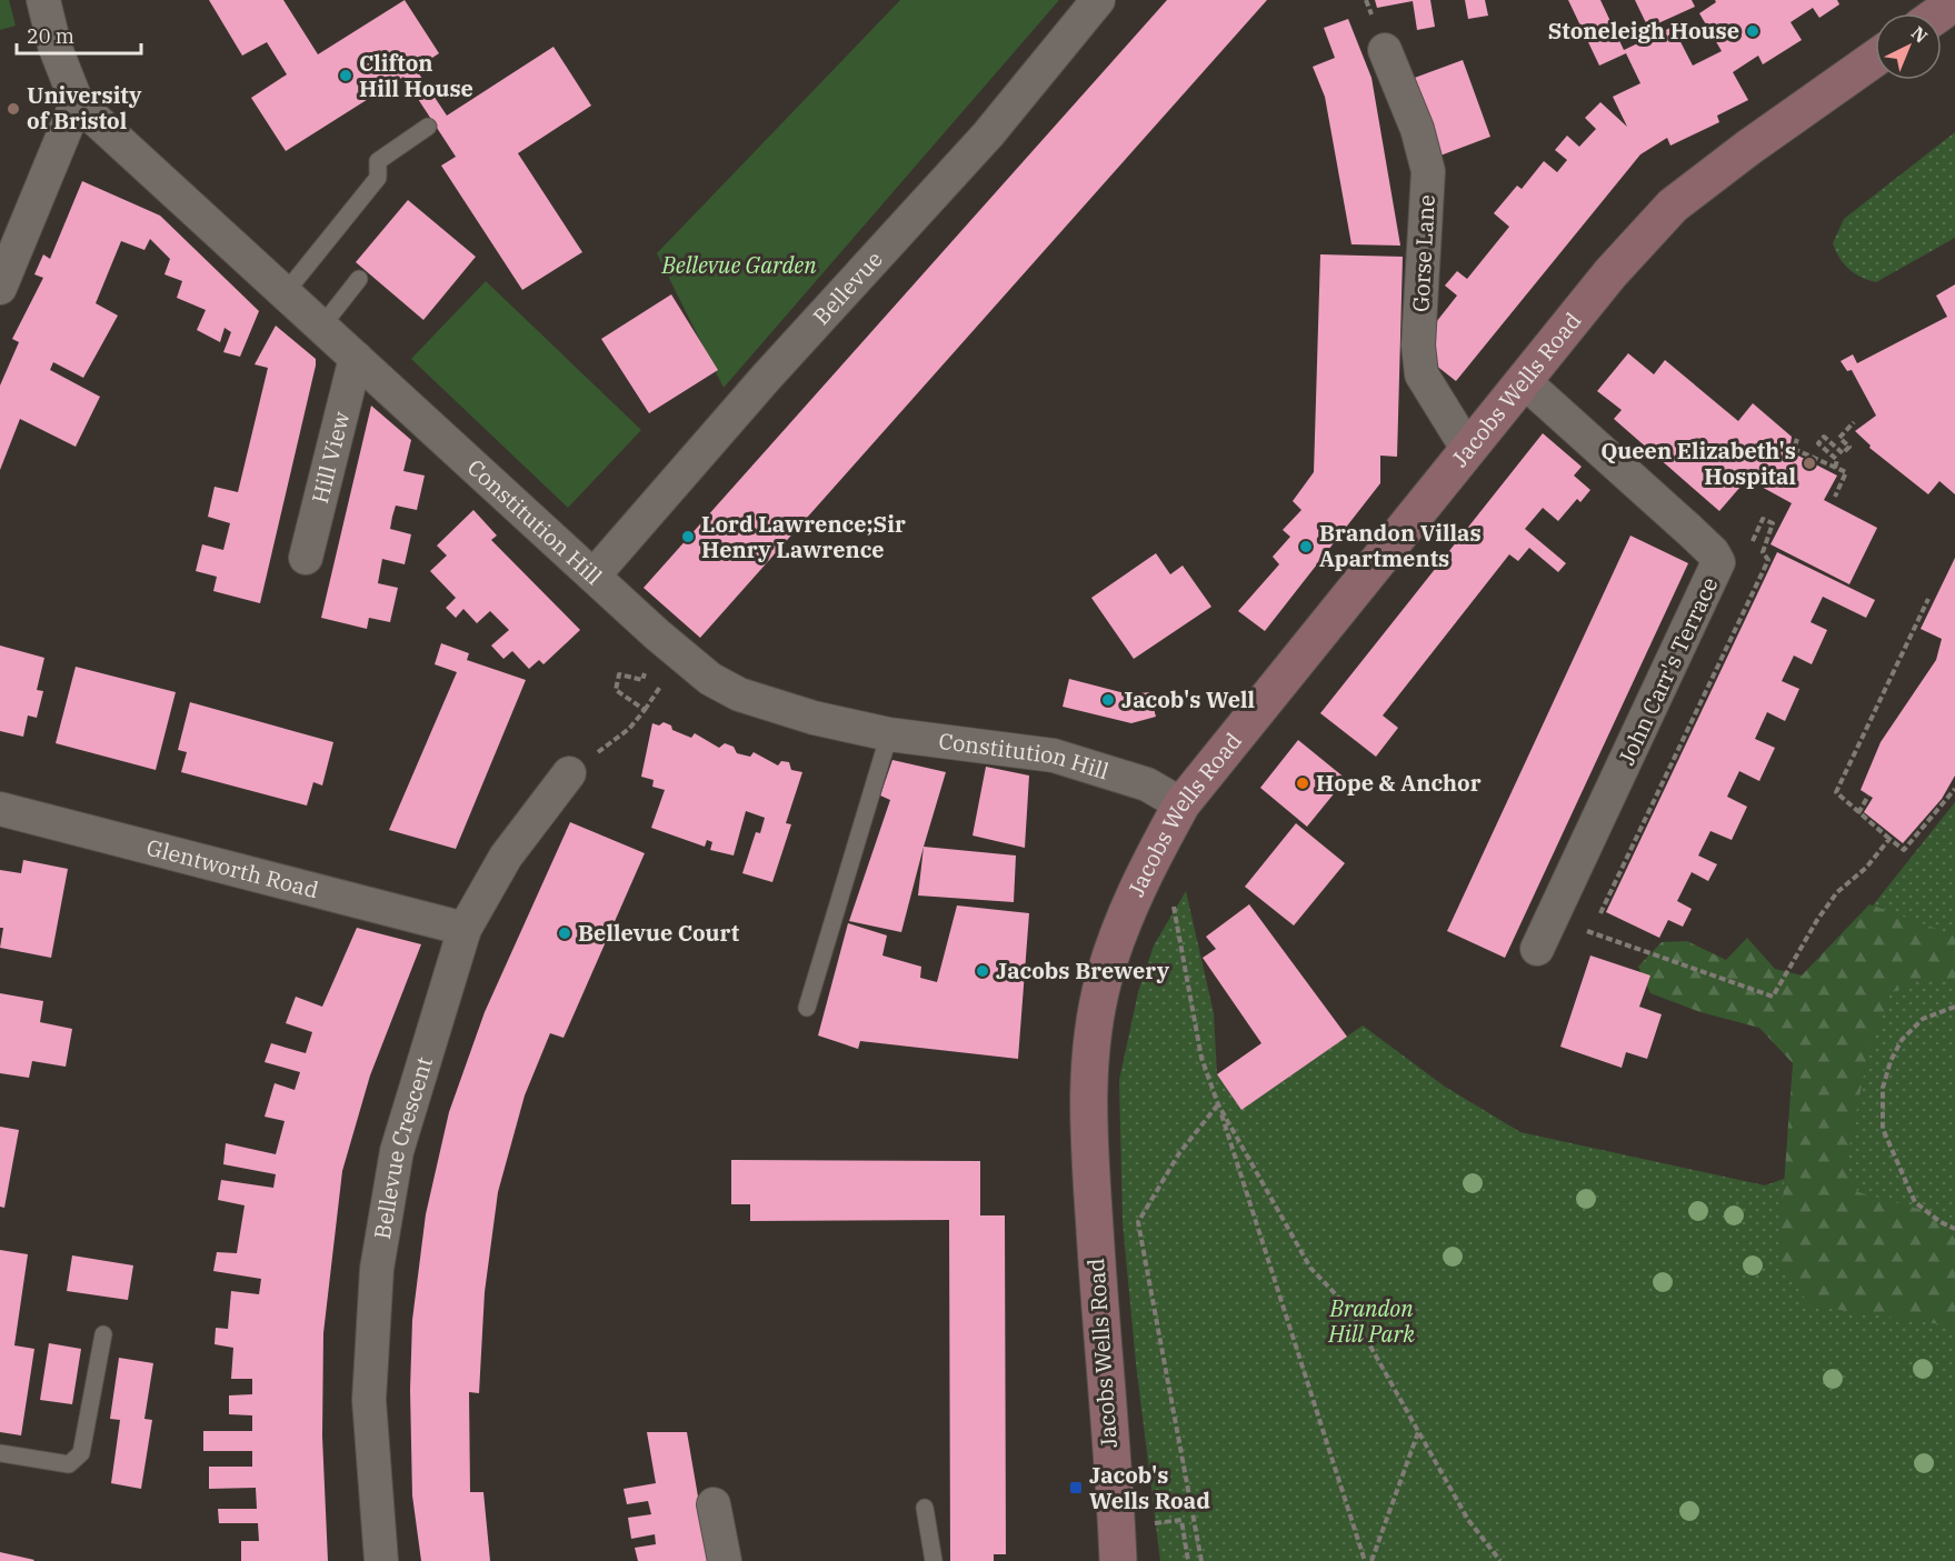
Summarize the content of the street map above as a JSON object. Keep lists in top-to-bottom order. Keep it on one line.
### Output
{"streets":{"main road":["Jacobs Wells Road"],"street":["Gorse Lane","Bellevue","Hill View","Constitution Hill","John Carr's Terrace","Glentworth Road","Bellevue Crescent"]},"crossings":[["Gorse Lane","Jacobs Wells Road"],["Bellevue","Constitution Hill"],["Jacobs Wells Road","Constitution Hill"],["Jacobs Wells Road","John Carr's Terrace"],["Hill View","Constitution Hill"],["Glentworth Road","Bellevue Crescent"]],"parks":["Bellevue Garden","Brandon Hill Park"],"places":{"other":["Stoneleigh House","Clifton Hill House","University of Bristol","Queen Elizabeth's Hospital","Lord Lawrence;Sir Henry Lawrence","Brandon Villas Apartments","Jacob's Well","Hope & Anchor","Bellevue Court","Jacobs Brewery"],"transit":["Jacob's Wells Road"]},"scale_bar":"20 m","north":"top right"}
